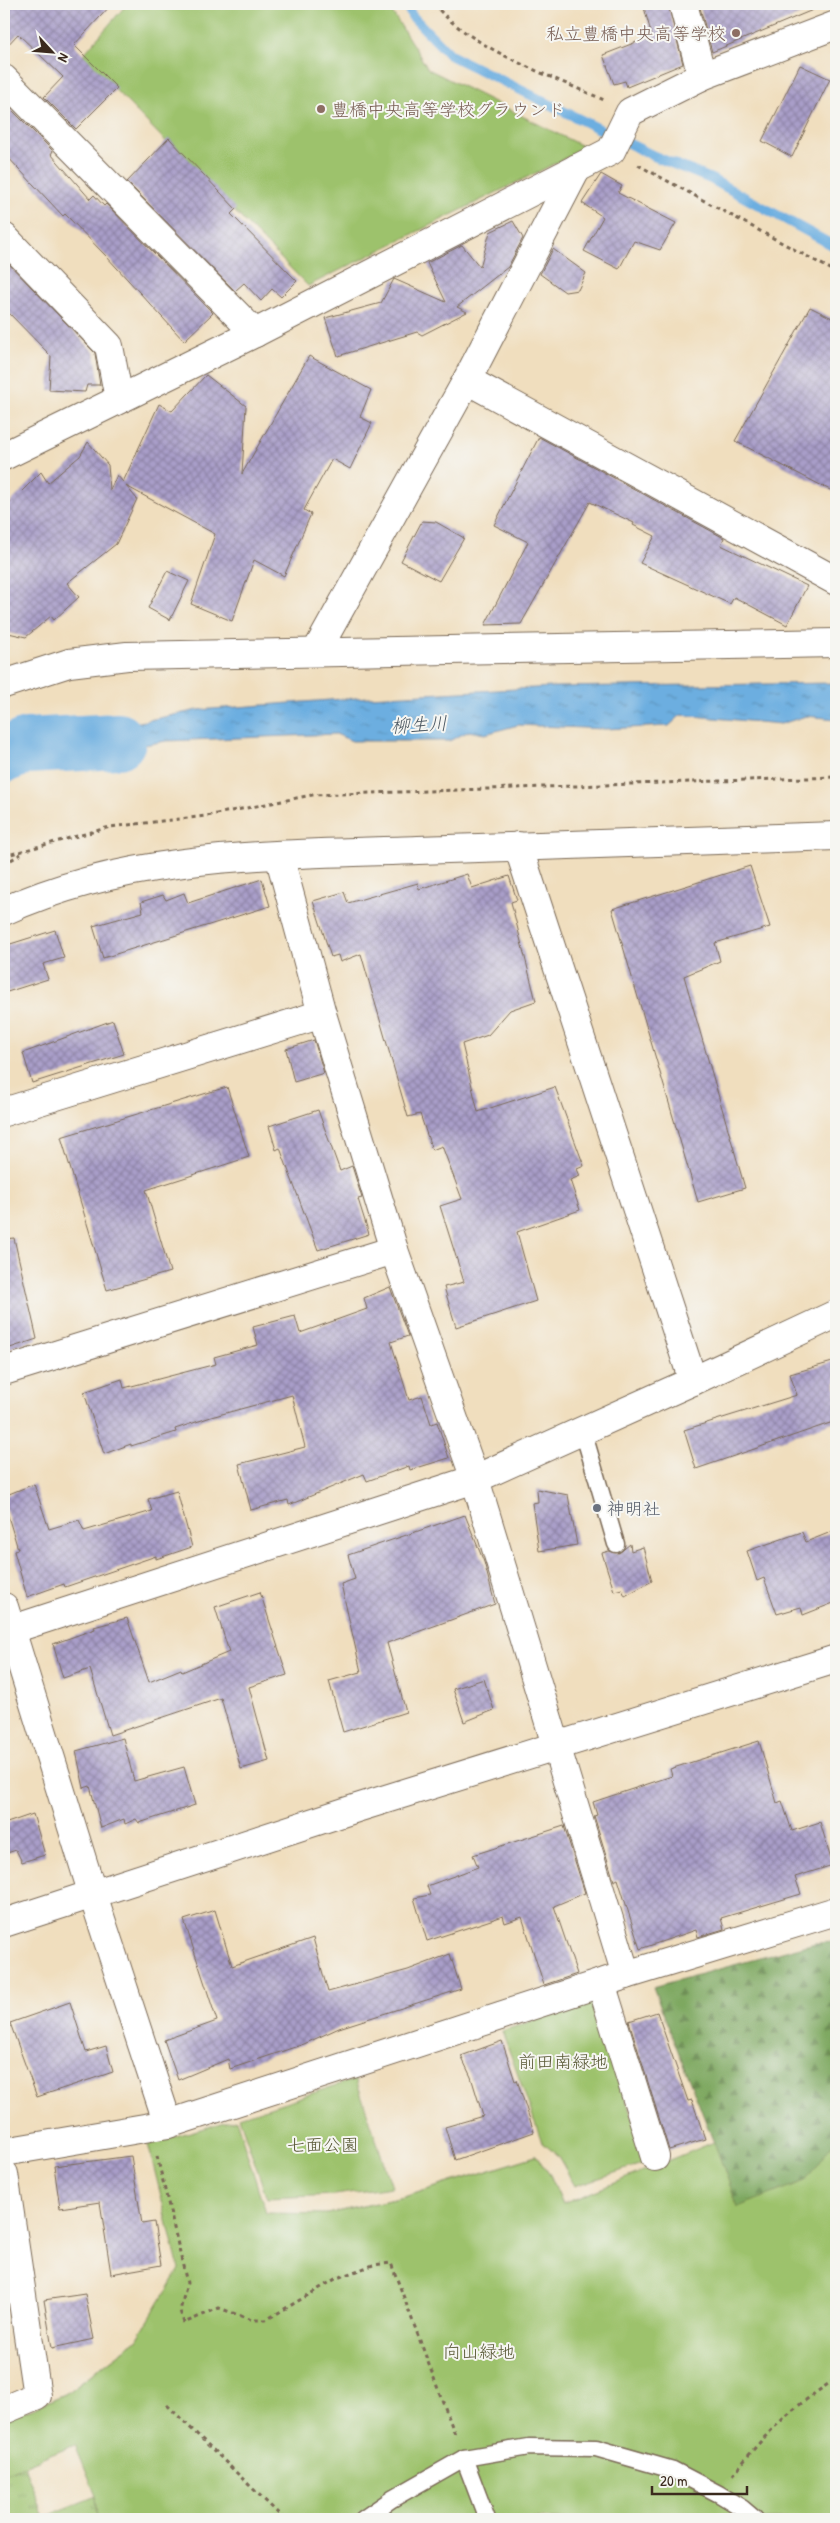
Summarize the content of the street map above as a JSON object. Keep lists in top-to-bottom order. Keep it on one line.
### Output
{"water":["柳生川"],"parks":["前田南緑地","七面公園","向山緑地"],"places":["私立豊橋中央高等学校","豊橋中央高等学校グラウンド","神明社"],"scale_bar":"20 m","north":"bottom right"}
